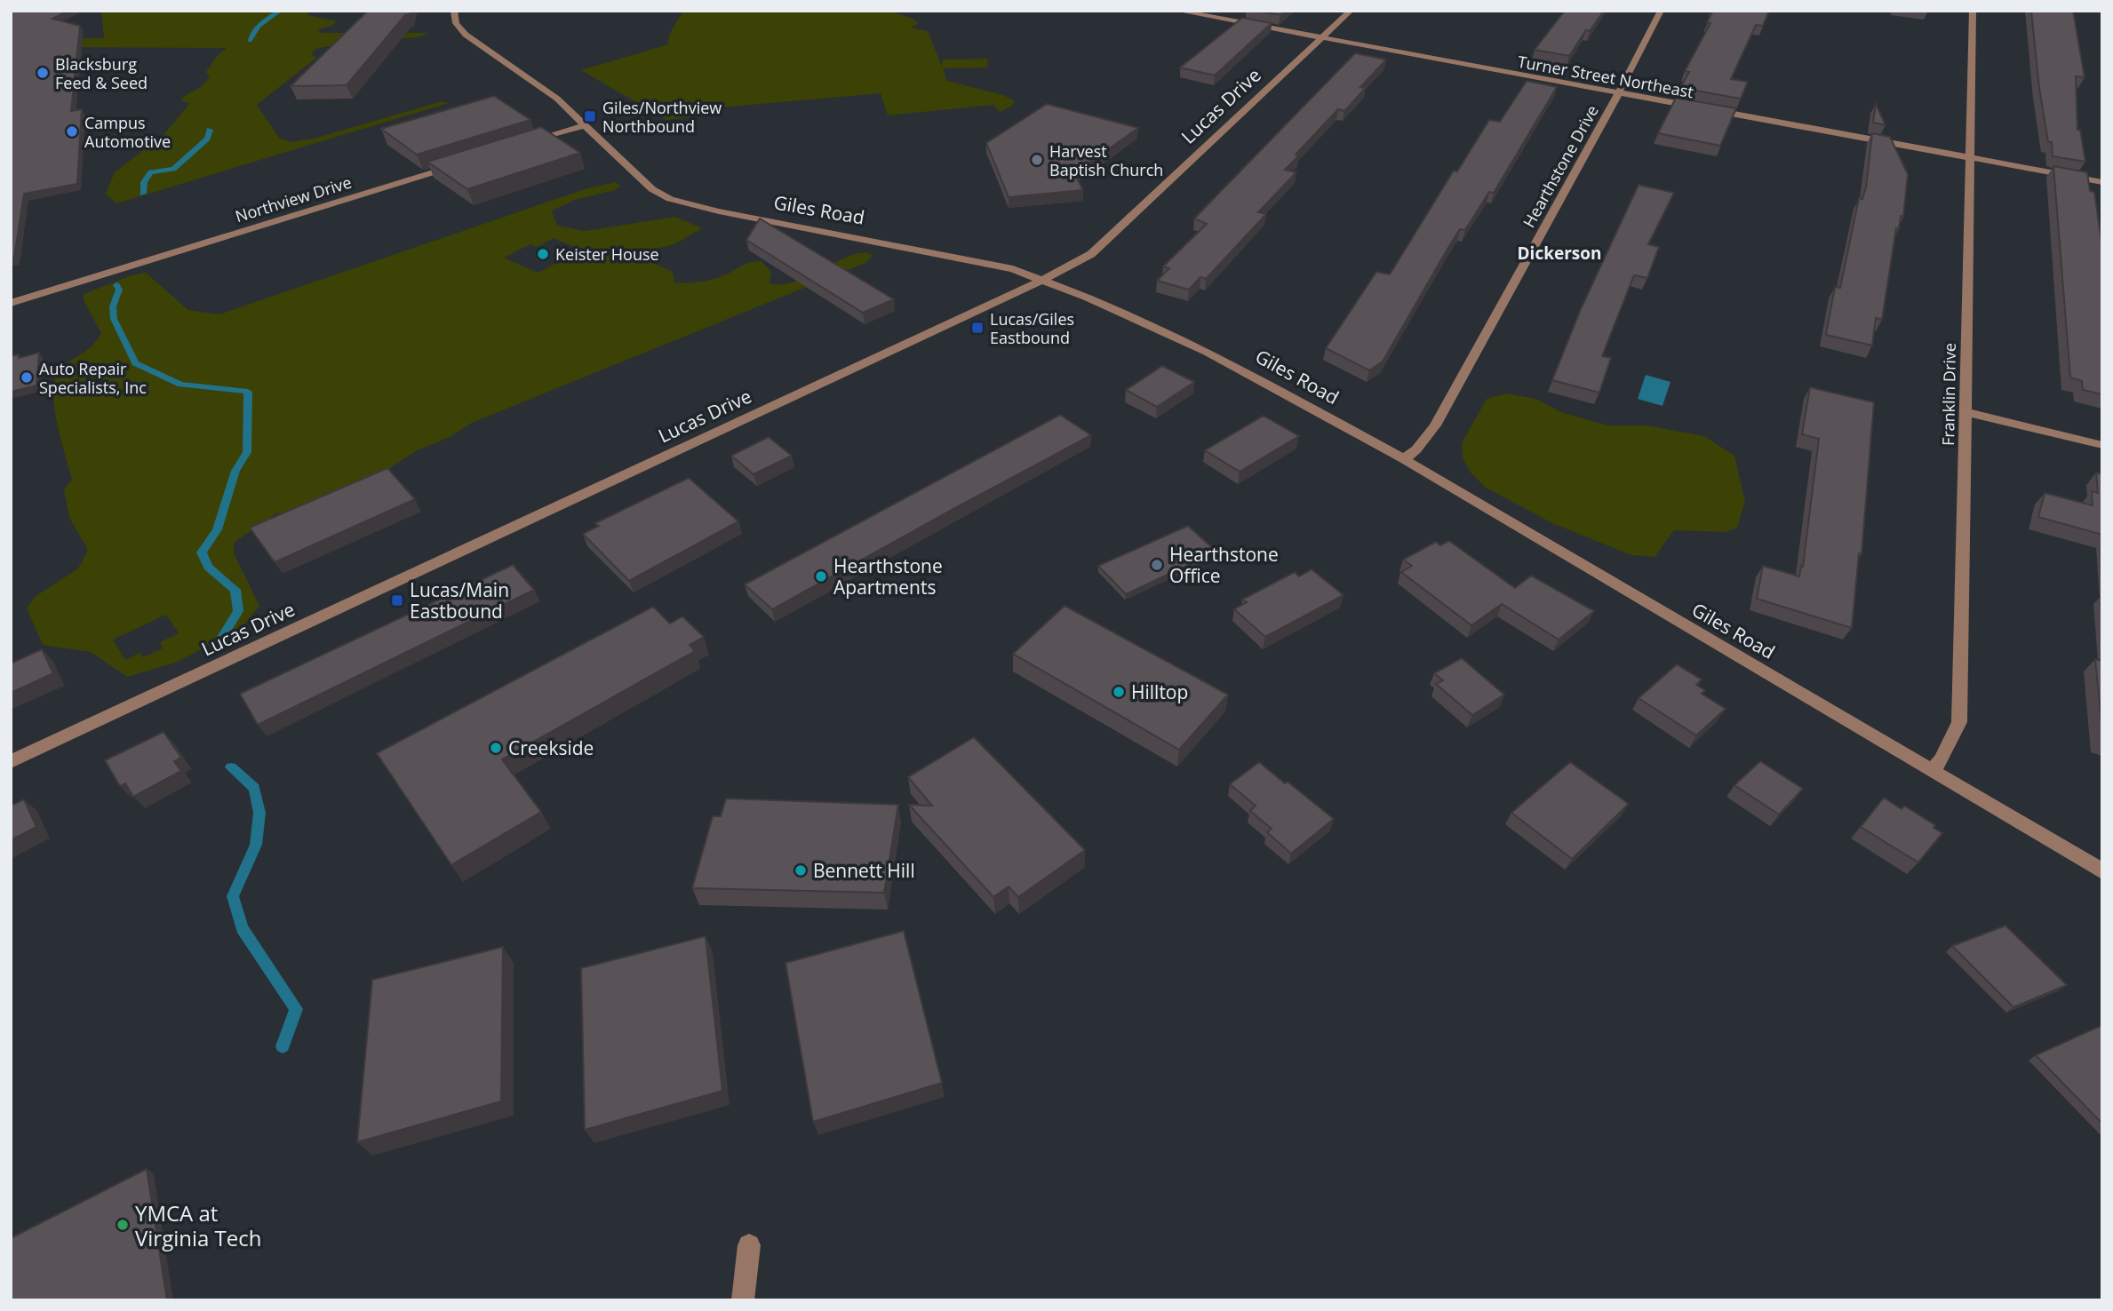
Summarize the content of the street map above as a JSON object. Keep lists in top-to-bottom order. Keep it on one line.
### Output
{"streets":{"street":["Turner Street Northeast","Lucas Drive","Hearthstone Drive","Northview Drive","Giles Road","Franklin Drive"]},"crossings":[["Turner Street Northeast","Lucas Drive"],["Turner Street Northeast","Hearthstone Drive"],["Turner Street Northeast","Franklin Drive"],["Lucas Drive","Giles Road"],["Hearthstone Drive","Giles Road"],["Giles Road","Franklin Drive"]],"districts":["Dickerson"],"places":{"other":["Blacksburg Feed & Seed","Campus Automotive","Harvest Baptish Church","Keister House","Auto Repair Specialists, Inc","Hearthstone Office","Hearthstone Apartments","Hilltop","Creekside","Bennett Hill","YMCA at Virginia Tech"],"transit":["Giles/Northview Northbound","Lucas/Giles Eastbound","Lucas/Main Eastbound"]}}
